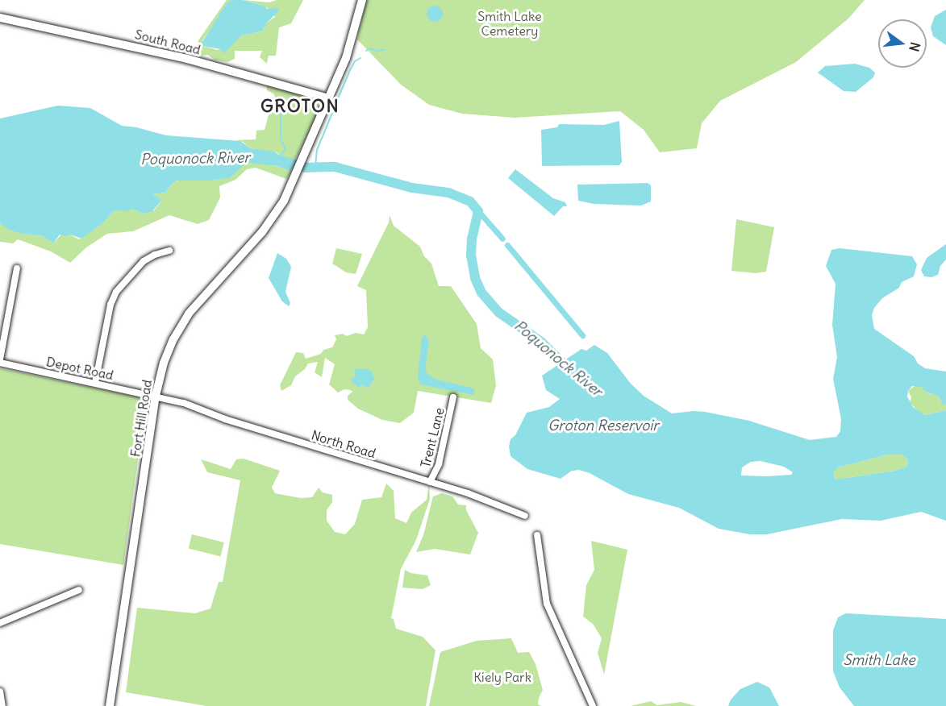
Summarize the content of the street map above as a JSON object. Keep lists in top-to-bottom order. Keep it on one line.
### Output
{"streets":{"main road":["South Road","Fort Hill Road"],"street":["Depot Road","Trent Lane","North Road"]},"crossings":[["South Road","Fort Hill Road"],["Depot Road","Fort Hill Road"],["Depot Road","North Road"],["Fort Hill Road","North Road"],["Trent Lane","North Road"]],"districts":["GROTON"],"water":["Poquonock River","Groton Reservoir","Smith Lake"],"parks":["Smith Lake Cemetery","Kiely Park"],"north":"right"}
